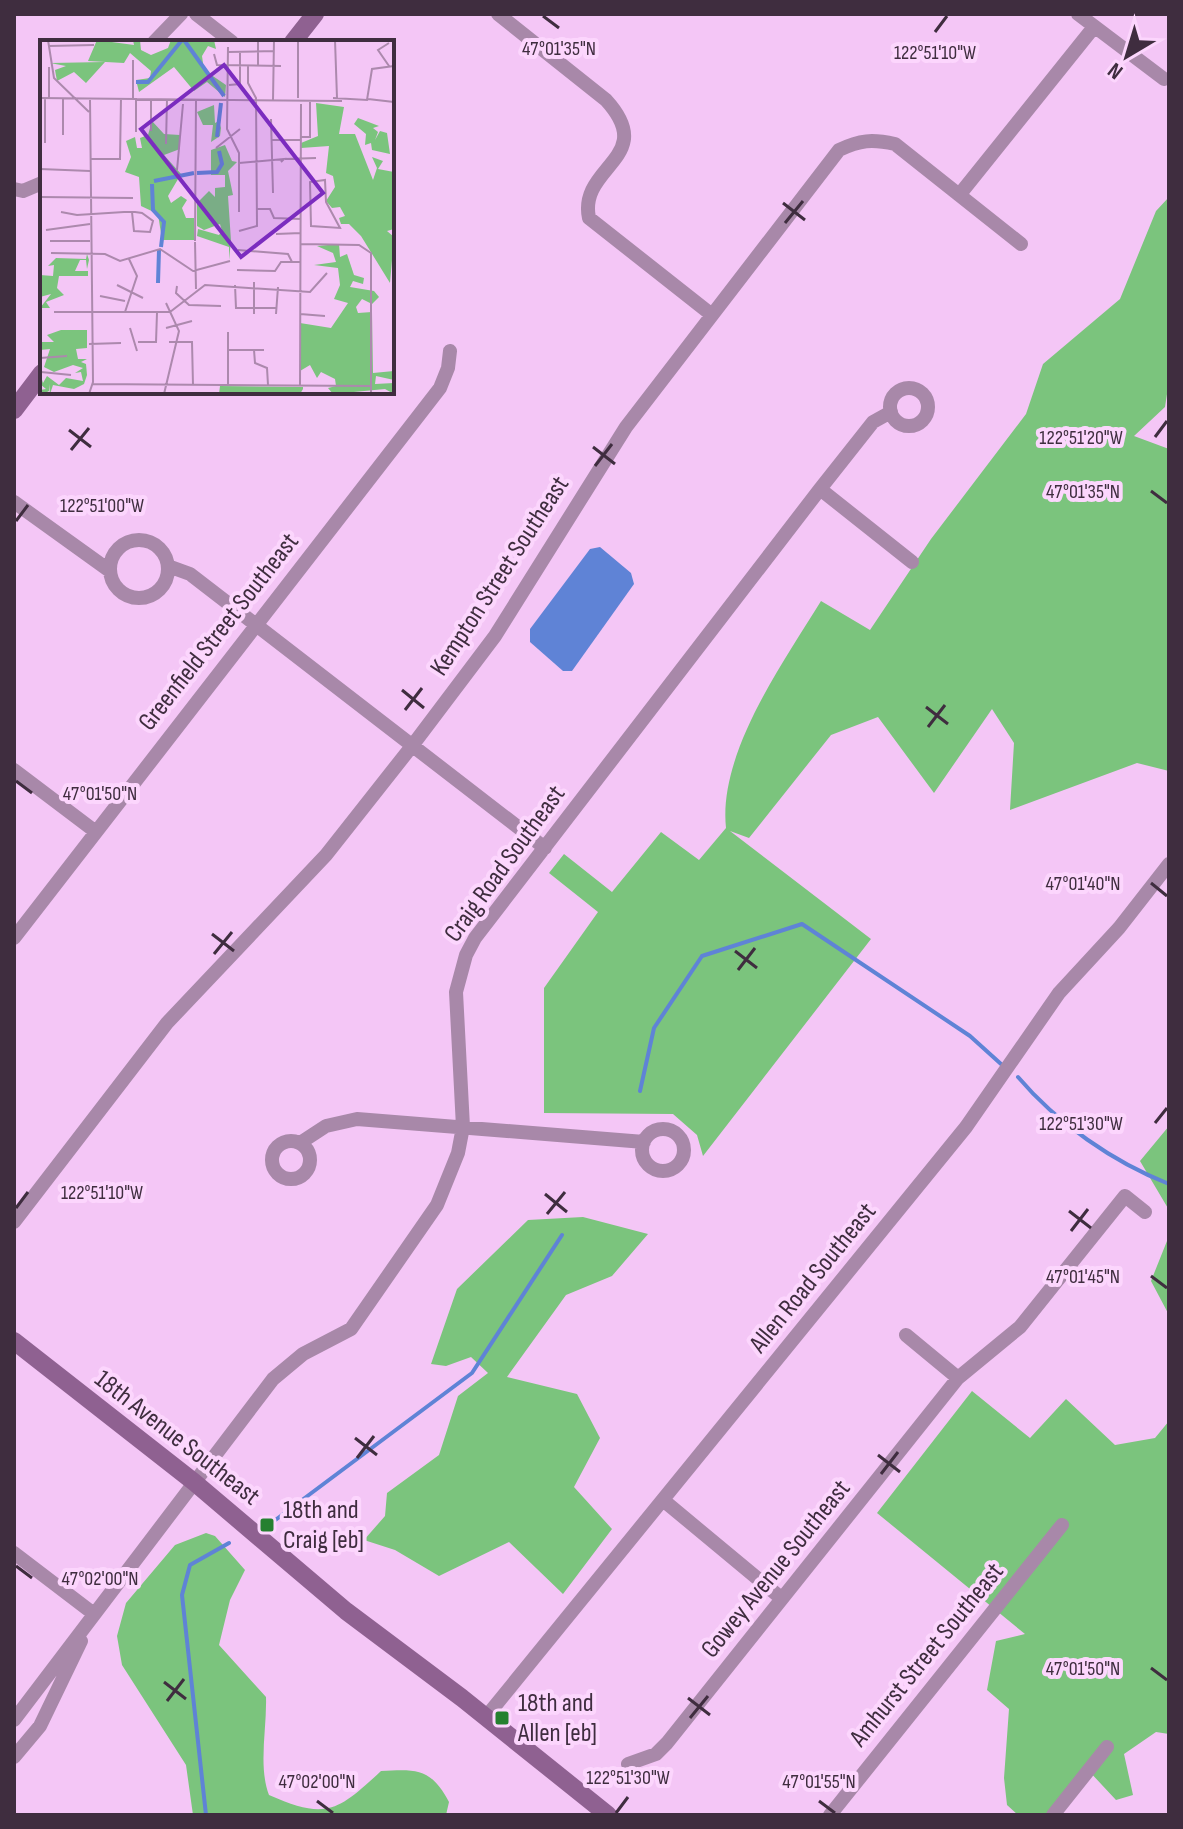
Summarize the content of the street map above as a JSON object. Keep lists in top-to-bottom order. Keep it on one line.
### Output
{"streets":{"street":["Kempton Street Southeast","Greenfield Street Southeast","Craig Road Southeast","Allen Road Southeast","18th Avenue Southeast","Gowey Avenue Southeast","Amhurst Street Southeast"]},"crossings":[["Craig Road Southeast","18th Avenue Southeast"],["Allen Road Southeast","18th Avenue Southeast"]],"places":{"transit":["18th and Craig [eb]","18th and Allen [eb]"]},"north":"bottom left","coordinates":["47°01'35\"N","122°51'10\"W","122°51'20\"W","122°51'00\"W","47°01'50\"N","47°01'40\"N","122°51'30\"W","47°01'45\"N","47°02'00\"N","47°01'55\"N"]}
